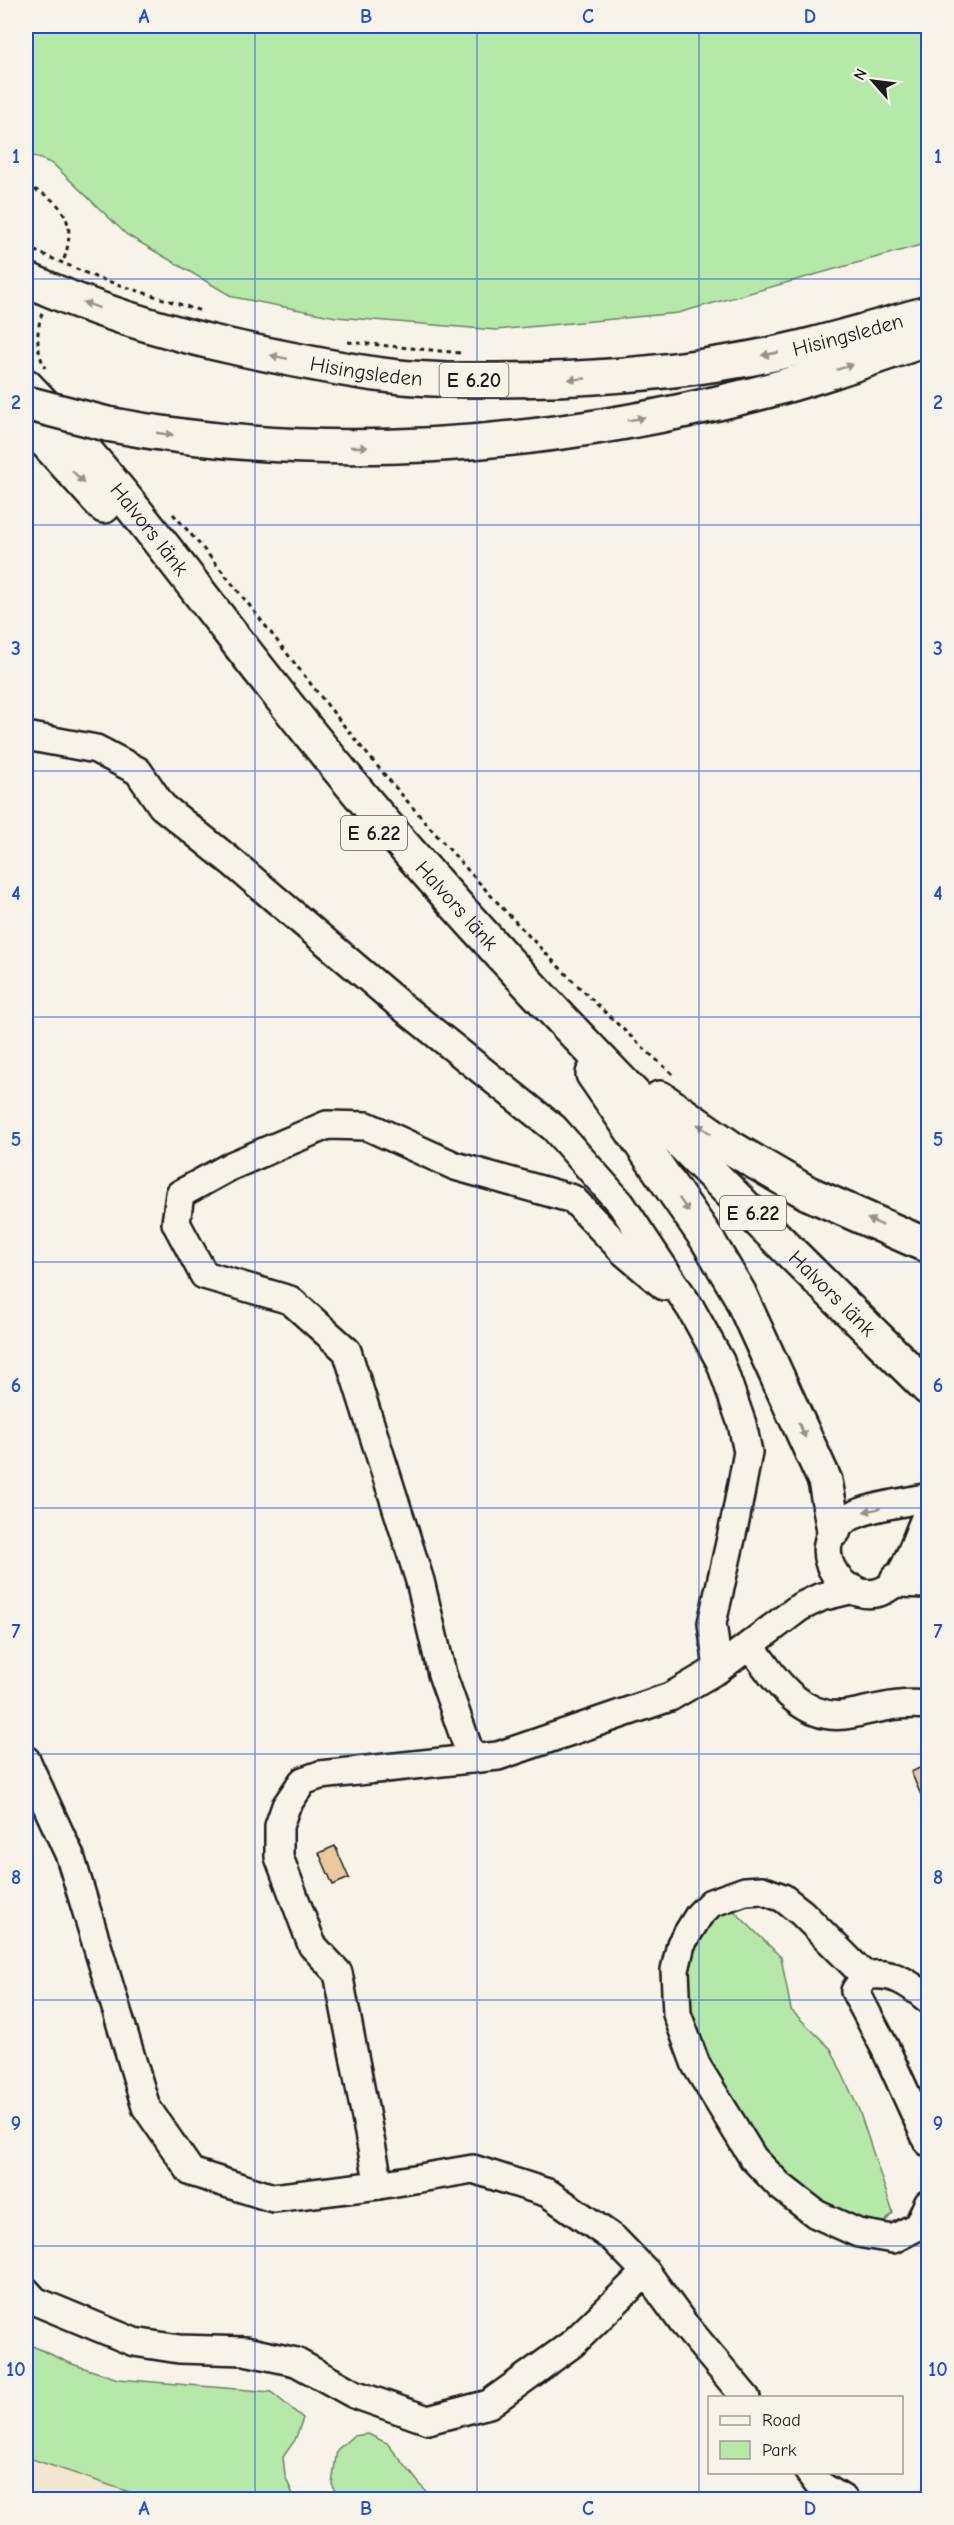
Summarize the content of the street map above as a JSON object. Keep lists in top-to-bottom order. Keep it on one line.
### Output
{"streets":{"highway":["Hisingsleden","E 6.20","Halvors länk","E 6.22"]},"crossings":[["Halvors länk","E 6.22"]],"legend":["Road","Park"],"north":"top left","grid":{"columns":["A","B","C","D"],"rows":["1","2","3","4","5","6","7","8","9","10"]}}
